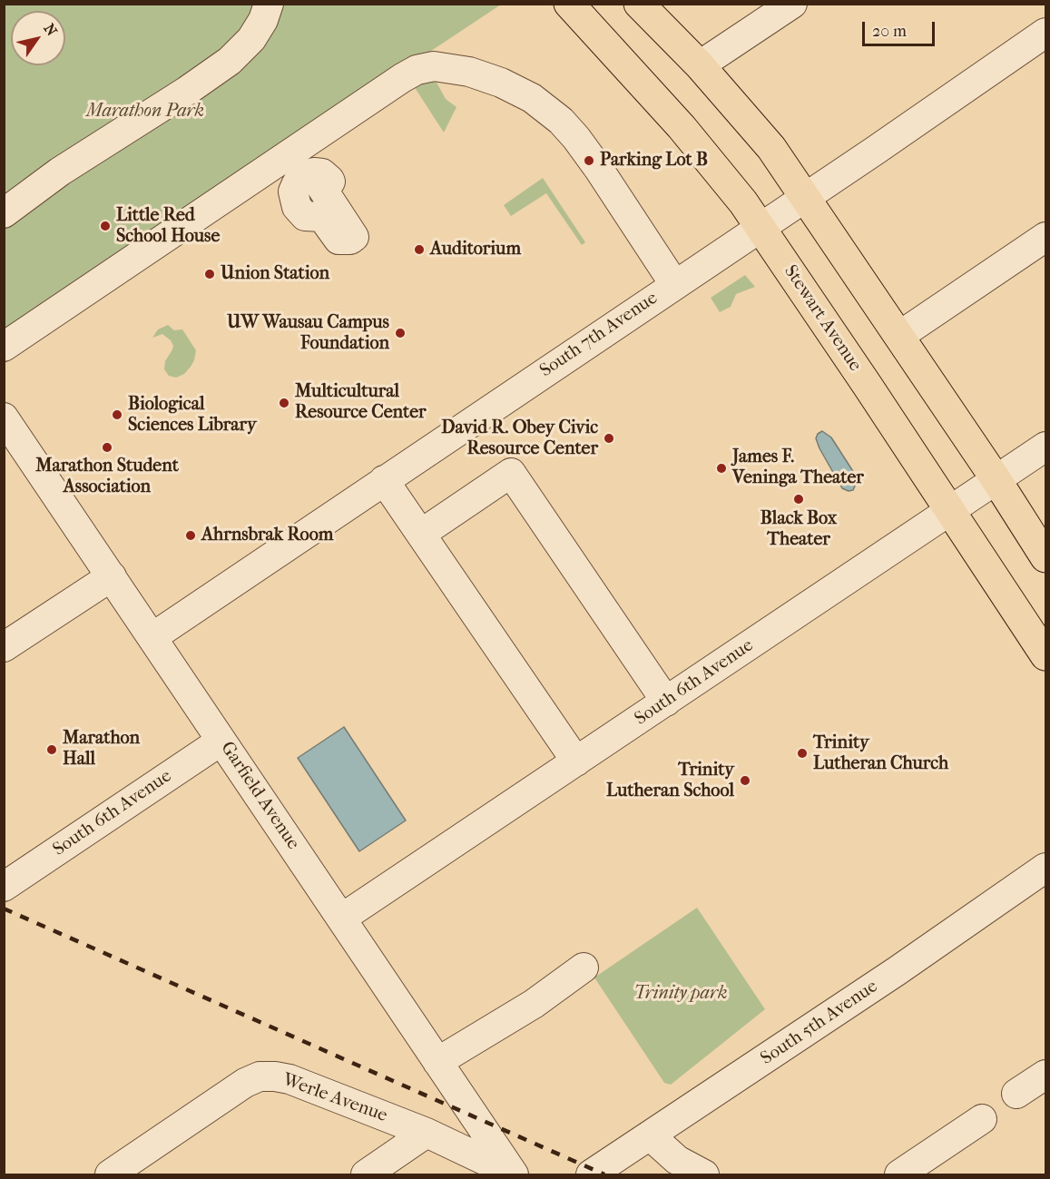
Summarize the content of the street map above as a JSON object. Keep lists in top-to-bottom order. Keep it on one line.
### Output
{"streets":{"main road":["Stewart Avenue"],"street":["South 7th Avenue","South 6th Avenue","Garfield Avenue","South 5th Avenue","Werle Avenue"]},"crossings":[["Stewart Avenue","South 7th Avenue"],["Stewart Avenue","South 6th Avenue"],["South 7th Avenue","Garfield Avenue"],["South 6th Avenue","Garfield Avenue"],["Garfield Avenue","Werle Avenue"]],"parks":["Marathon Park","Trinity park"],"places":["Parking Lot B","Little Red School House","Auditorium","Union Station","UW Wausau Campus Foundation","Multicultural Resource Center","Biological Sciences Library","David R. Obey Civic Resource Center","Marathon Student Association","James F. Veninga Theater","Black Box Theater","Ahrnsbrak Room","Marathon Hall","Trinity Lutheran Church","Trinity Lutheran School"],"scale_bar":"20 m","north":"top right"}
